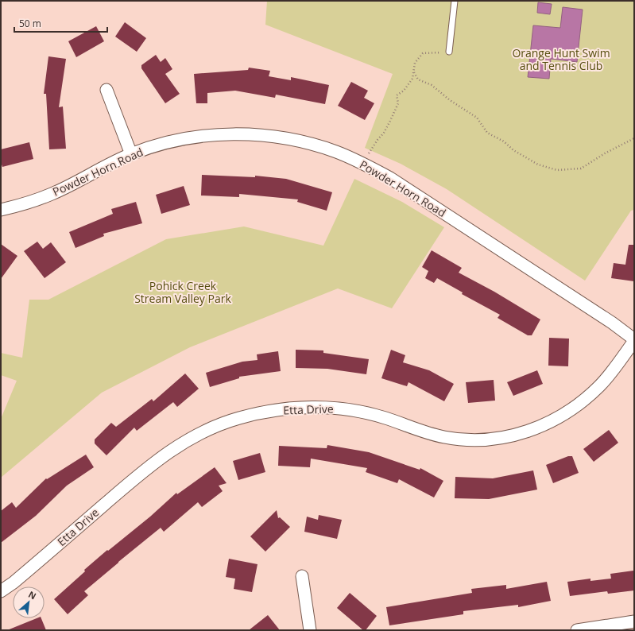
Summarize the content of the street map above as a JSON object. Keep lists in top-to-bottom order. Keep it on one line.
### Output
{"streets":{"street":["Powder Horn Road","Etta Drive"]},"crossings":[["Powder Horn Road","Etta Drive"]],"parks":["Orange Hunt Swim and Tennis Club","Pohick Creek Stream Valley Park"],"scale_bar":"50 m","north":"top right"}
